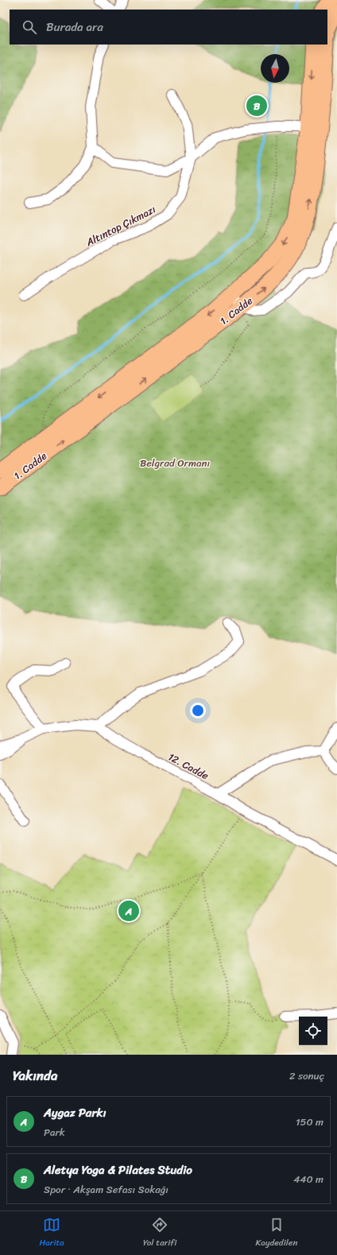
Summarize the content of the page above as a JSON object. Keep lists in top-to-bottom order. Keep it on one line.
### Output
{"streets":{"main road":["1. Cadde"],"street":["Altıntop Çıkmazı","12. Cadde"]},"parks":["Belgrad Ormanı"],"north":"bottom","page":{"search":"Burada ara","pins":["B","A"],"heading":["Yakında","2 sonuç"],"list":[{"mark":"A","name":"Aygaz Parkı","note":"Park","value":"150 m"},{"mark":"B","name":"Aletya Yoga & Pilates Studio","note":"Spor · Akşam Sefası Sokağı","value":"440 m"}],"nav":["Harita","Yol tarifi","Kaydedilen"]}}
